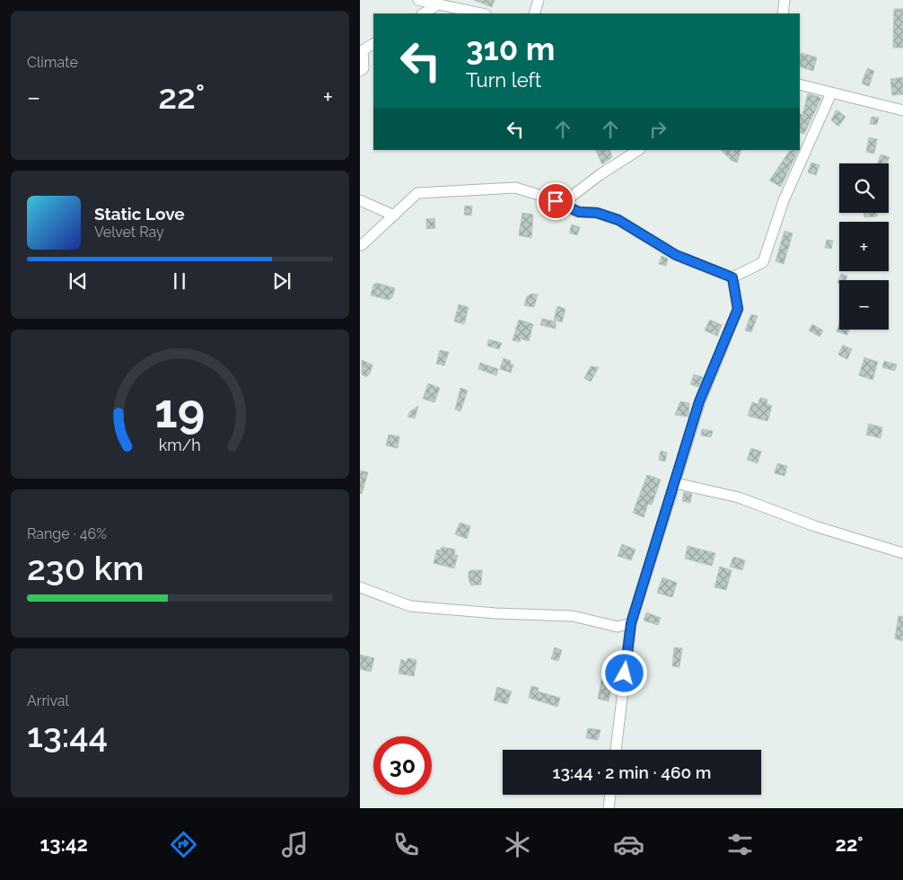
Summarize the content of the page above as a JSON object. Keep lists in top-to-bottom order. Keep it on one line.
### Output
{"page":{"tile":["Climate",["Range · 46%","230 km"],["Arrival","13:44"]],"turn":["310 m","Turn left"],"heat":["−","22°","+"],"map_buttons":["+","−"],"song":["Static Love","Velvet Ray"],"limit":"30","trip":"13:44 · 2 min · 460 m","tabs":["13:42","22°"],"gauge":["19","km/h"]}}
